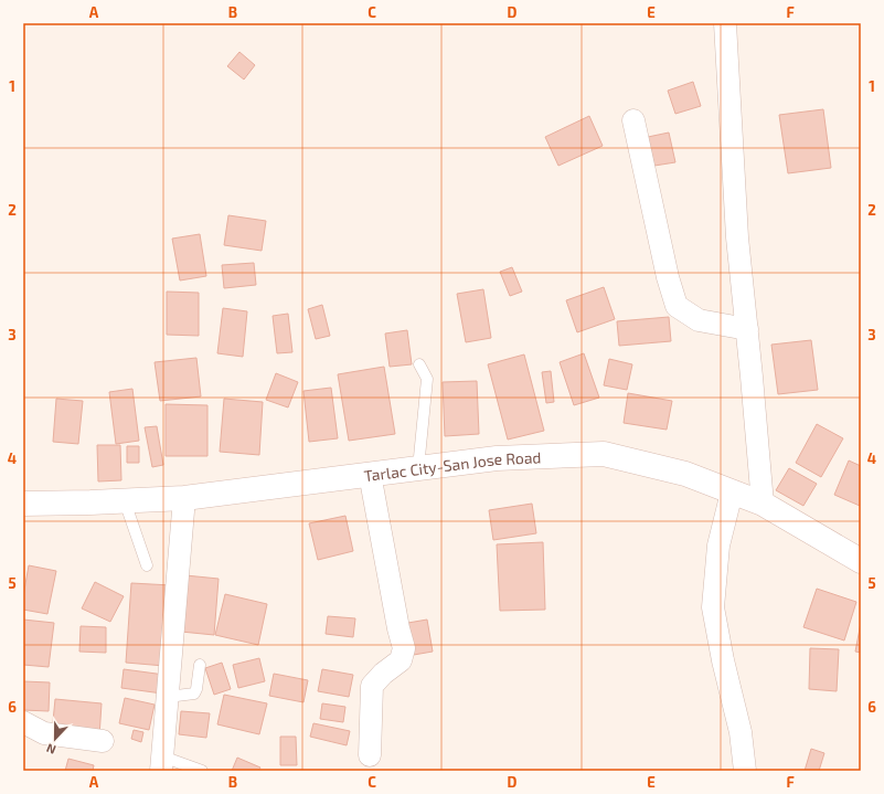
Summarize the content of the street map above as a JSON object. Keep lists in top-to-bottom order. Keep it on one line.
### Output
{"streets":{"main road":["Tarlac City-San Jose Road"]},"north":"bottom","grid":{"columns":["A","B","C","D","E","F"],"rows":["1","2","3","4","5","6"]}}
